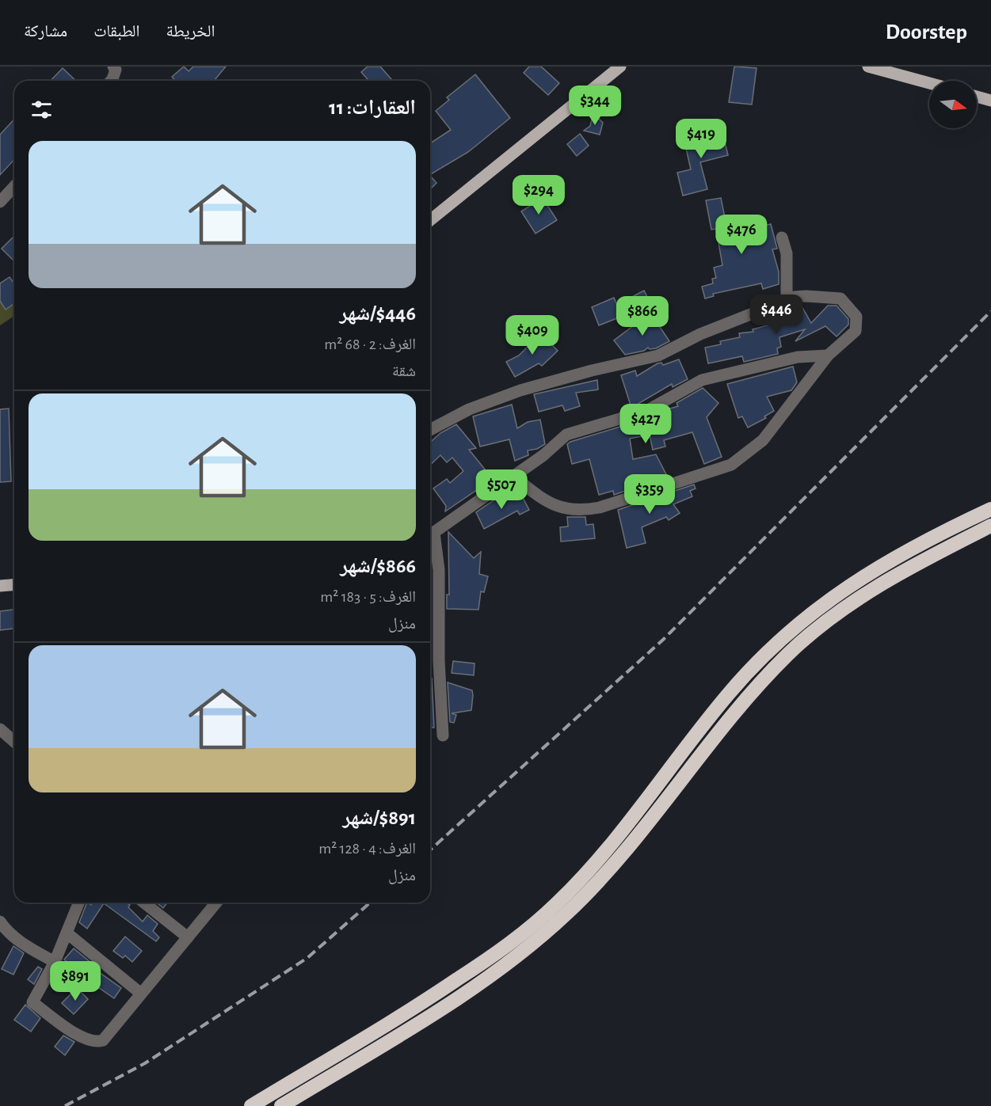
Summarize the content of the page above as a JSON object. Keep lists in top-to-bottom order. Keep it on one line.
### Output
{"north":"right","page":{"header":"Doorstep","nav":["الخريطة","الطبقات","مشاركة"],"heading":"العقارات: 11","price":["$344","$419","$294","$476","$446","$866","$409","$427","$507","$359","$891"],"list":[{"name":"$446/شهر","note":"الغرف: 2 · 68 m² · شقة"},{"name":"$866/شهر","note":"الغرف: 5 · 183 m² · منزل"},{"name":"$891/شهر","note":"الغرف: 4 · 128 m² · منزل"}]}}
